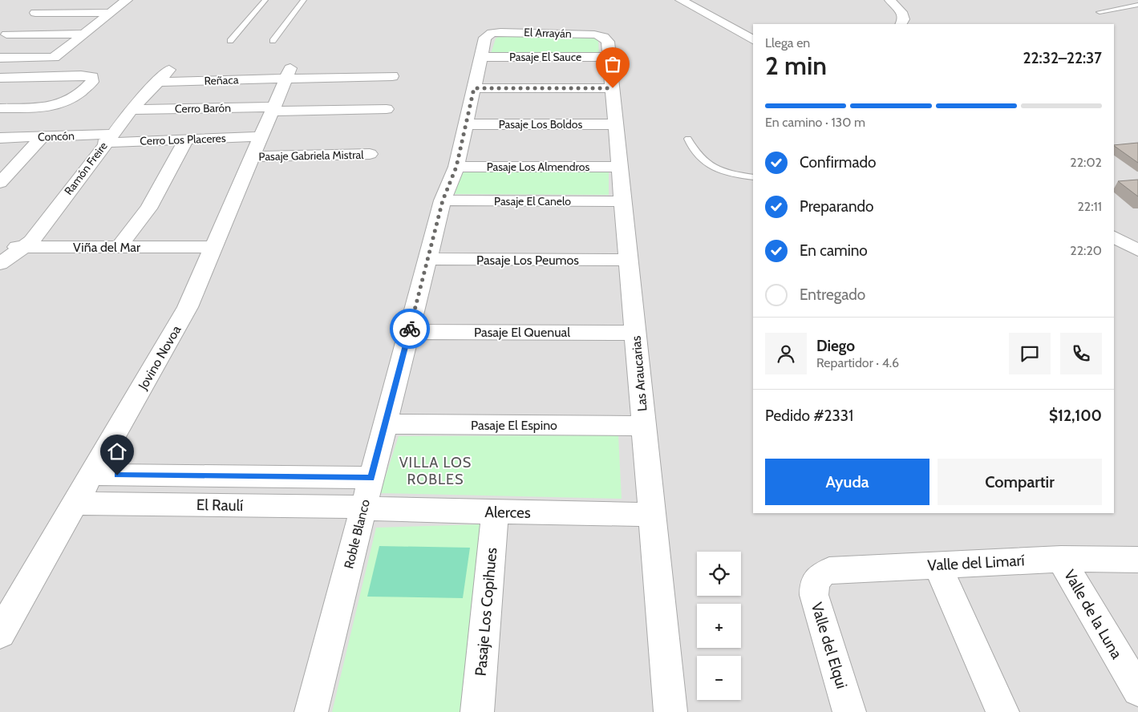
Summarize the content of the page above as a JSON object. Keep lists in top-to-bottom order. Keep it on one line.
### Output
{"streets":{"street":["El Arrayán","Pasaje El Sauce","Reñaca","Cerro Barón","Pasaje Los Boldos","Concón","Cerro Los Placeres","Pasaje Gabriela Mistral","Pasaje Los Almendros","Ramón Freire","Pasaje El Canelo","Viña del Mar","Pasaje Los Peumos","Pasaje El Quenual","Jovino Novoa","Las Araucarias","Pasaje El Espino","El Raulí","Alerces","Roble Blanco","Valle del Limarí","Pasaje Los Copihues","Valle de la Luna","Valle del Elqui"]},"crossings":[["El Arrayán","Pasaje El Sauce"],["El Arrayán","Las Araucarias"],["El Arrayán","Roble Blanco"],["Pasaje El Sauce","Las Araucarias"],["Pasaje El Sauce","Roble Blanco"],["Reñaca","Ramón Freire"],["Reñaca","Jovino Novoa"],["Cerro Barón","Ramón Freire"],["Cerro Barón","Jovino Novoa"],["Pasaje Los Boldos","Las Araucarias"],["Pasaje Los Boldos","Roble Blanco"],["Concón","Cerro Los Placeres"],["Concón","Ramón Freire"],["Cerro Los Placeres","Ramón Freire"],["Cerro Los Placeres","Jovino Novoa"],["Pasaje Gabriela Mistral","Jovino Novoa"],["Pasaje Los Almendros","Las Araucarias"],["Pasaje Los Almendros","Roble Blanco"],["Ramón Freire","Viña del Mar"],["Pasaje El Canelo","Las Araucarias"],["Pasaje El Canelo","Roble Blanco"],["Viña del Mar","Jovino Novoa"],["Pasaje Los Peumos","Las Araucarias"],["Pasaje Los Peumos","Roble Blanco"],["Pasaje El Quenual","Las Araucarias"],["Pasaje El Quenual","Roble Blanco"],["Jovino Novoa","El Raulí"],["Las Araucarias","Pasaje El Espino"],["Las Araucarias","Alerces"],["Pasaje El Espino","Roble Blanco"],["El Raulí","Alerces"],["El Raulí","Roble Blanco"],["Alerces","Roble Blanco"],["Alerces","Pasaje Los Copihues"],["Valle del Limarí","Valle de la Luna"],["Valle del Limarí","Valle del Elqui"]],"districts":["VILLA LOS ROBLES"],"page":{"heading":["2 min","Llega en","22:32–22:37"],"panel":["Diego","Repartidor · 4.6","Pedido #2331","$12,100"],"bar":"En camino · 130 m","list":[["Confirmado","22:02"],["Preparando","22:11"],["En camino","22:20"],"Entregado"],"buttons":["Ayuda","Compartir"],"map_buttons":["+","−"]}}
